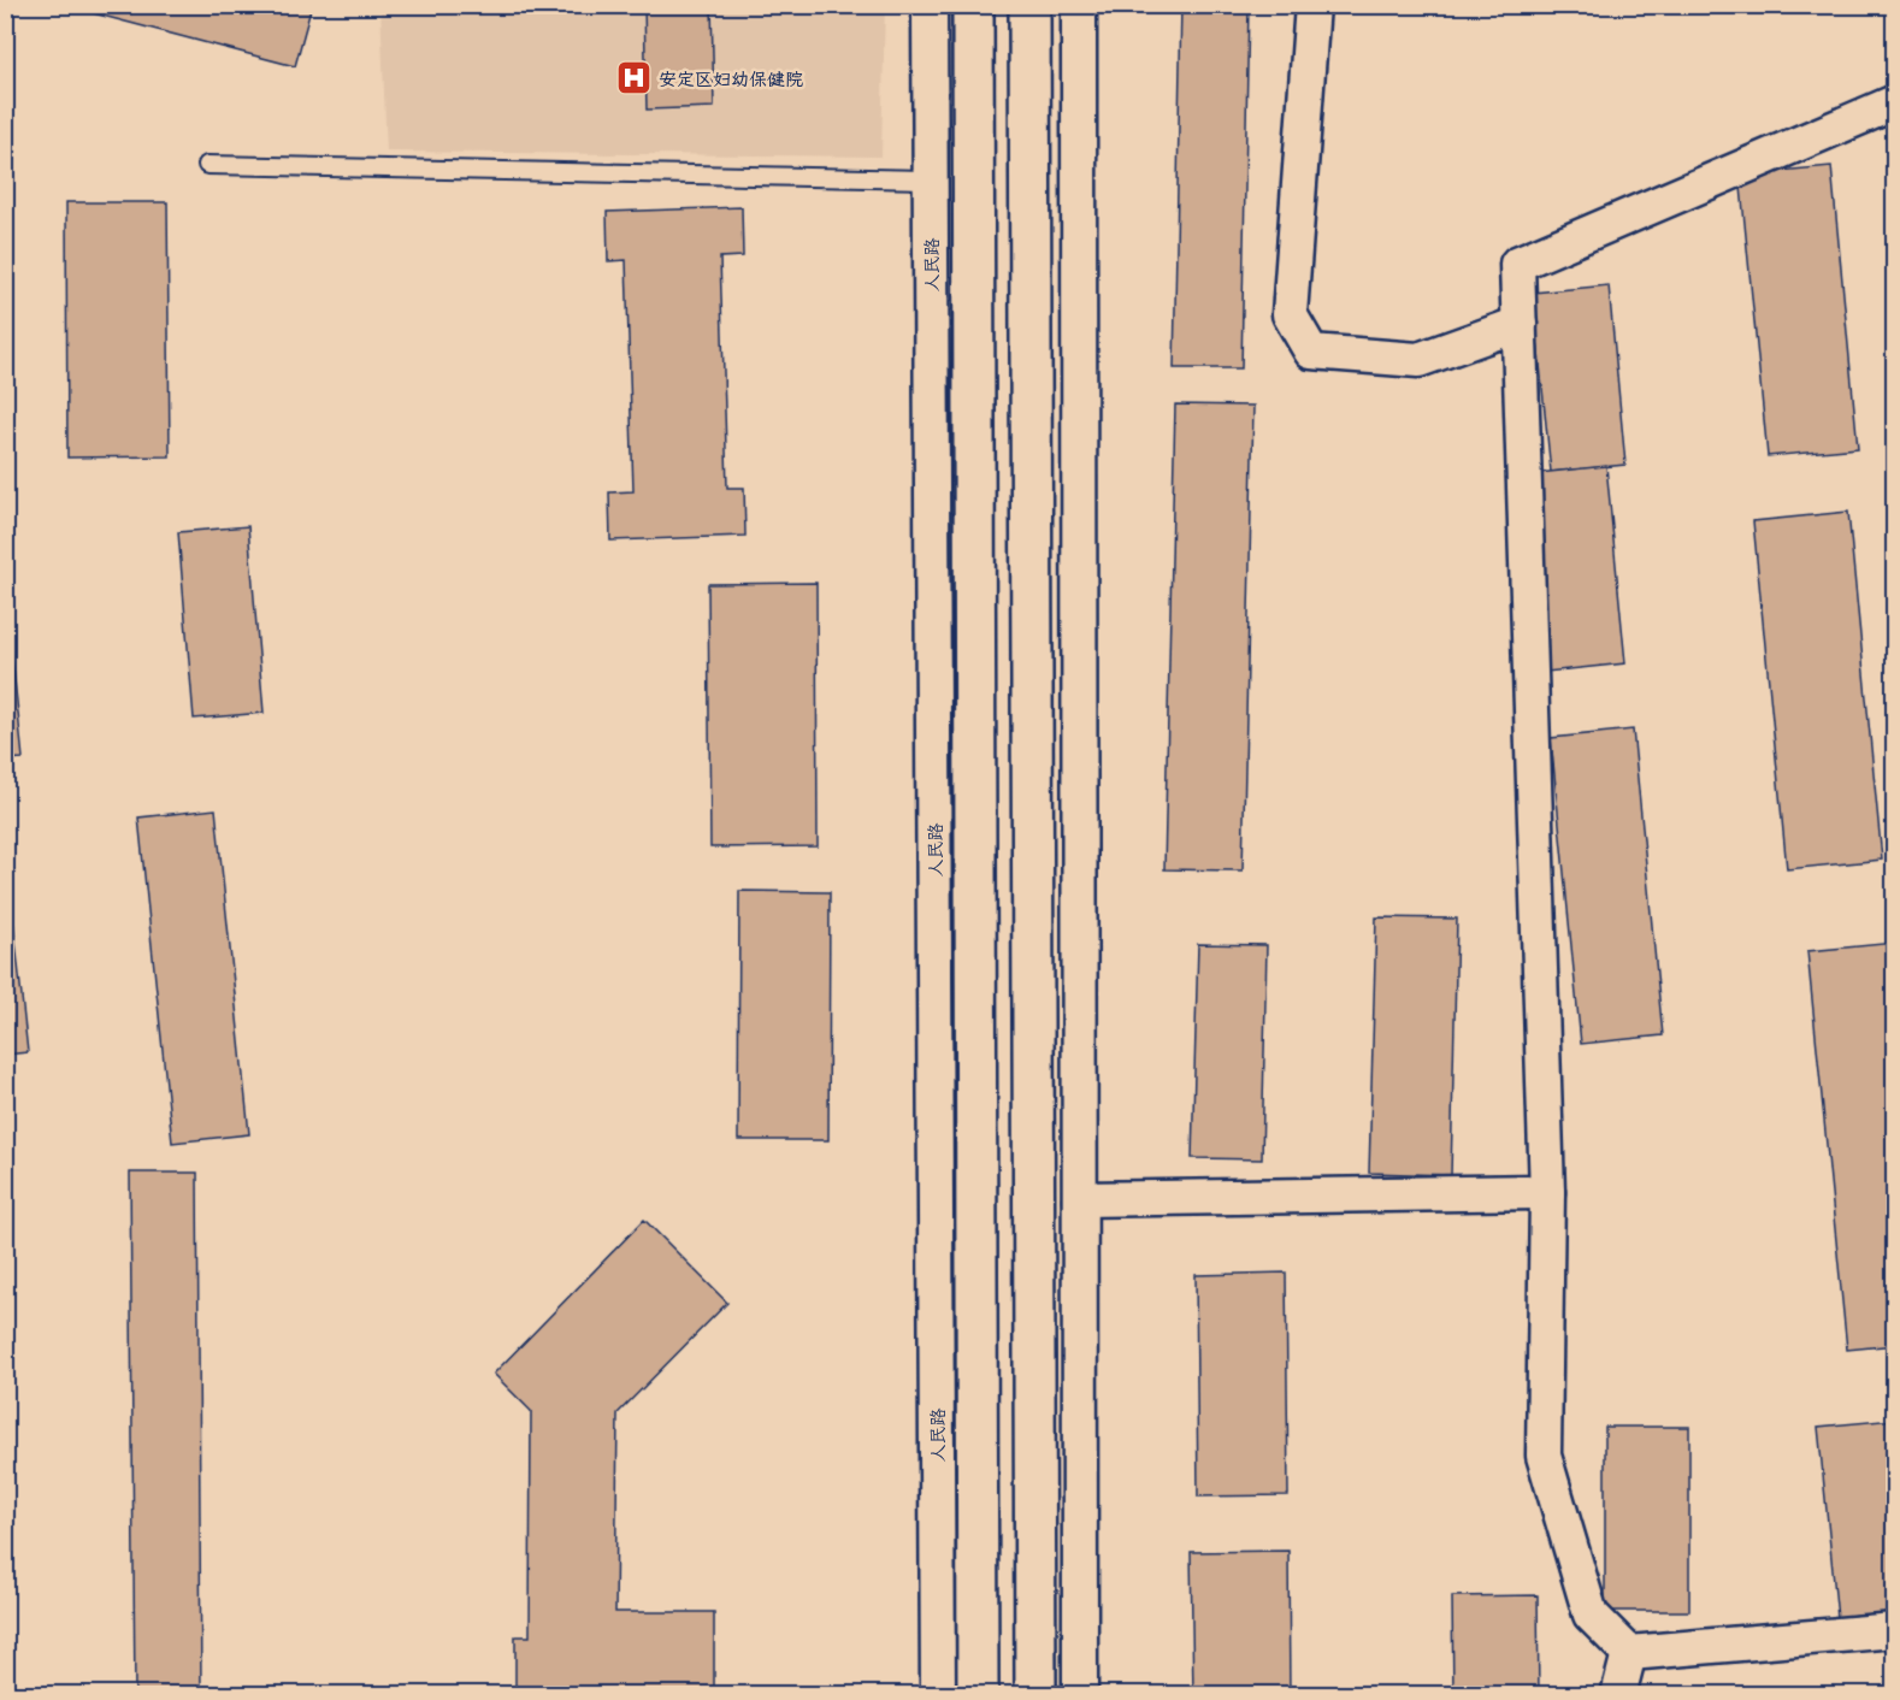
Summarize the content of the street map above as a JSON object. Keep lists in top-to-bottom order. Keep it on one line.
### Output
{"streets":{"street":["人民路"]},"places":{"hospital":["安定区妇幼保健院"]}}
